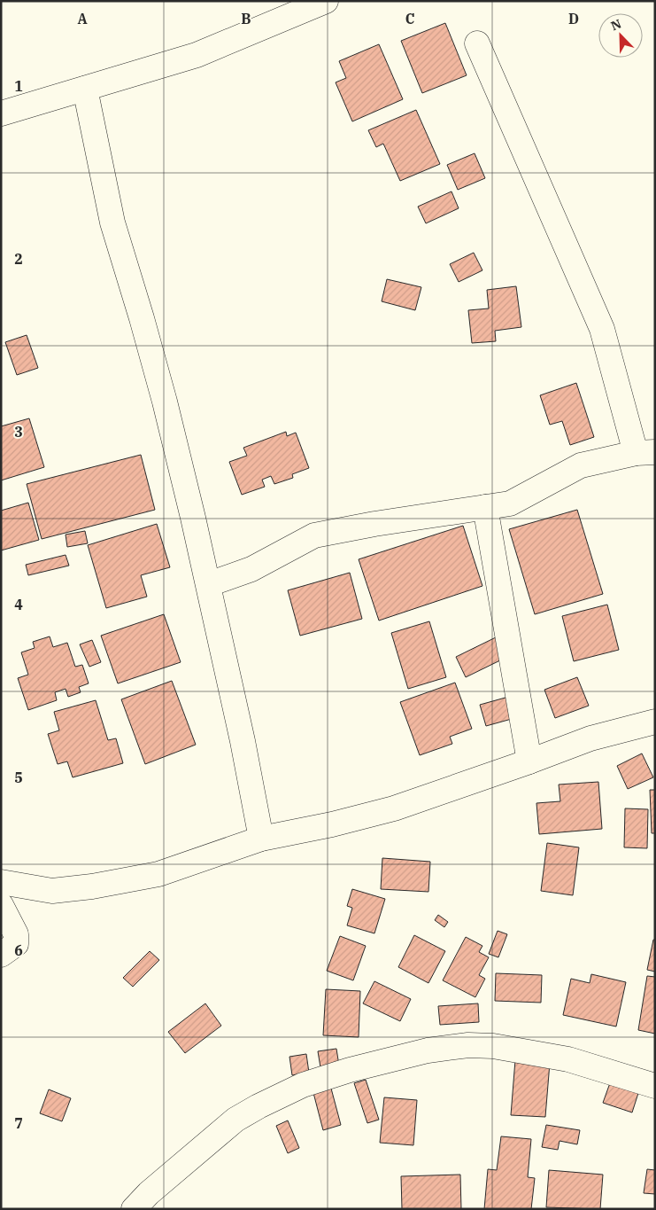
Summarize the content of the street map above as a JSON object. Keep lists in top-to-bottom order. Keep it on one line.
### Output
{"north":"top left","grid":{"columns":["A","B","C","D"],"rows":["1","2","3","4","5","6","7"]}}
